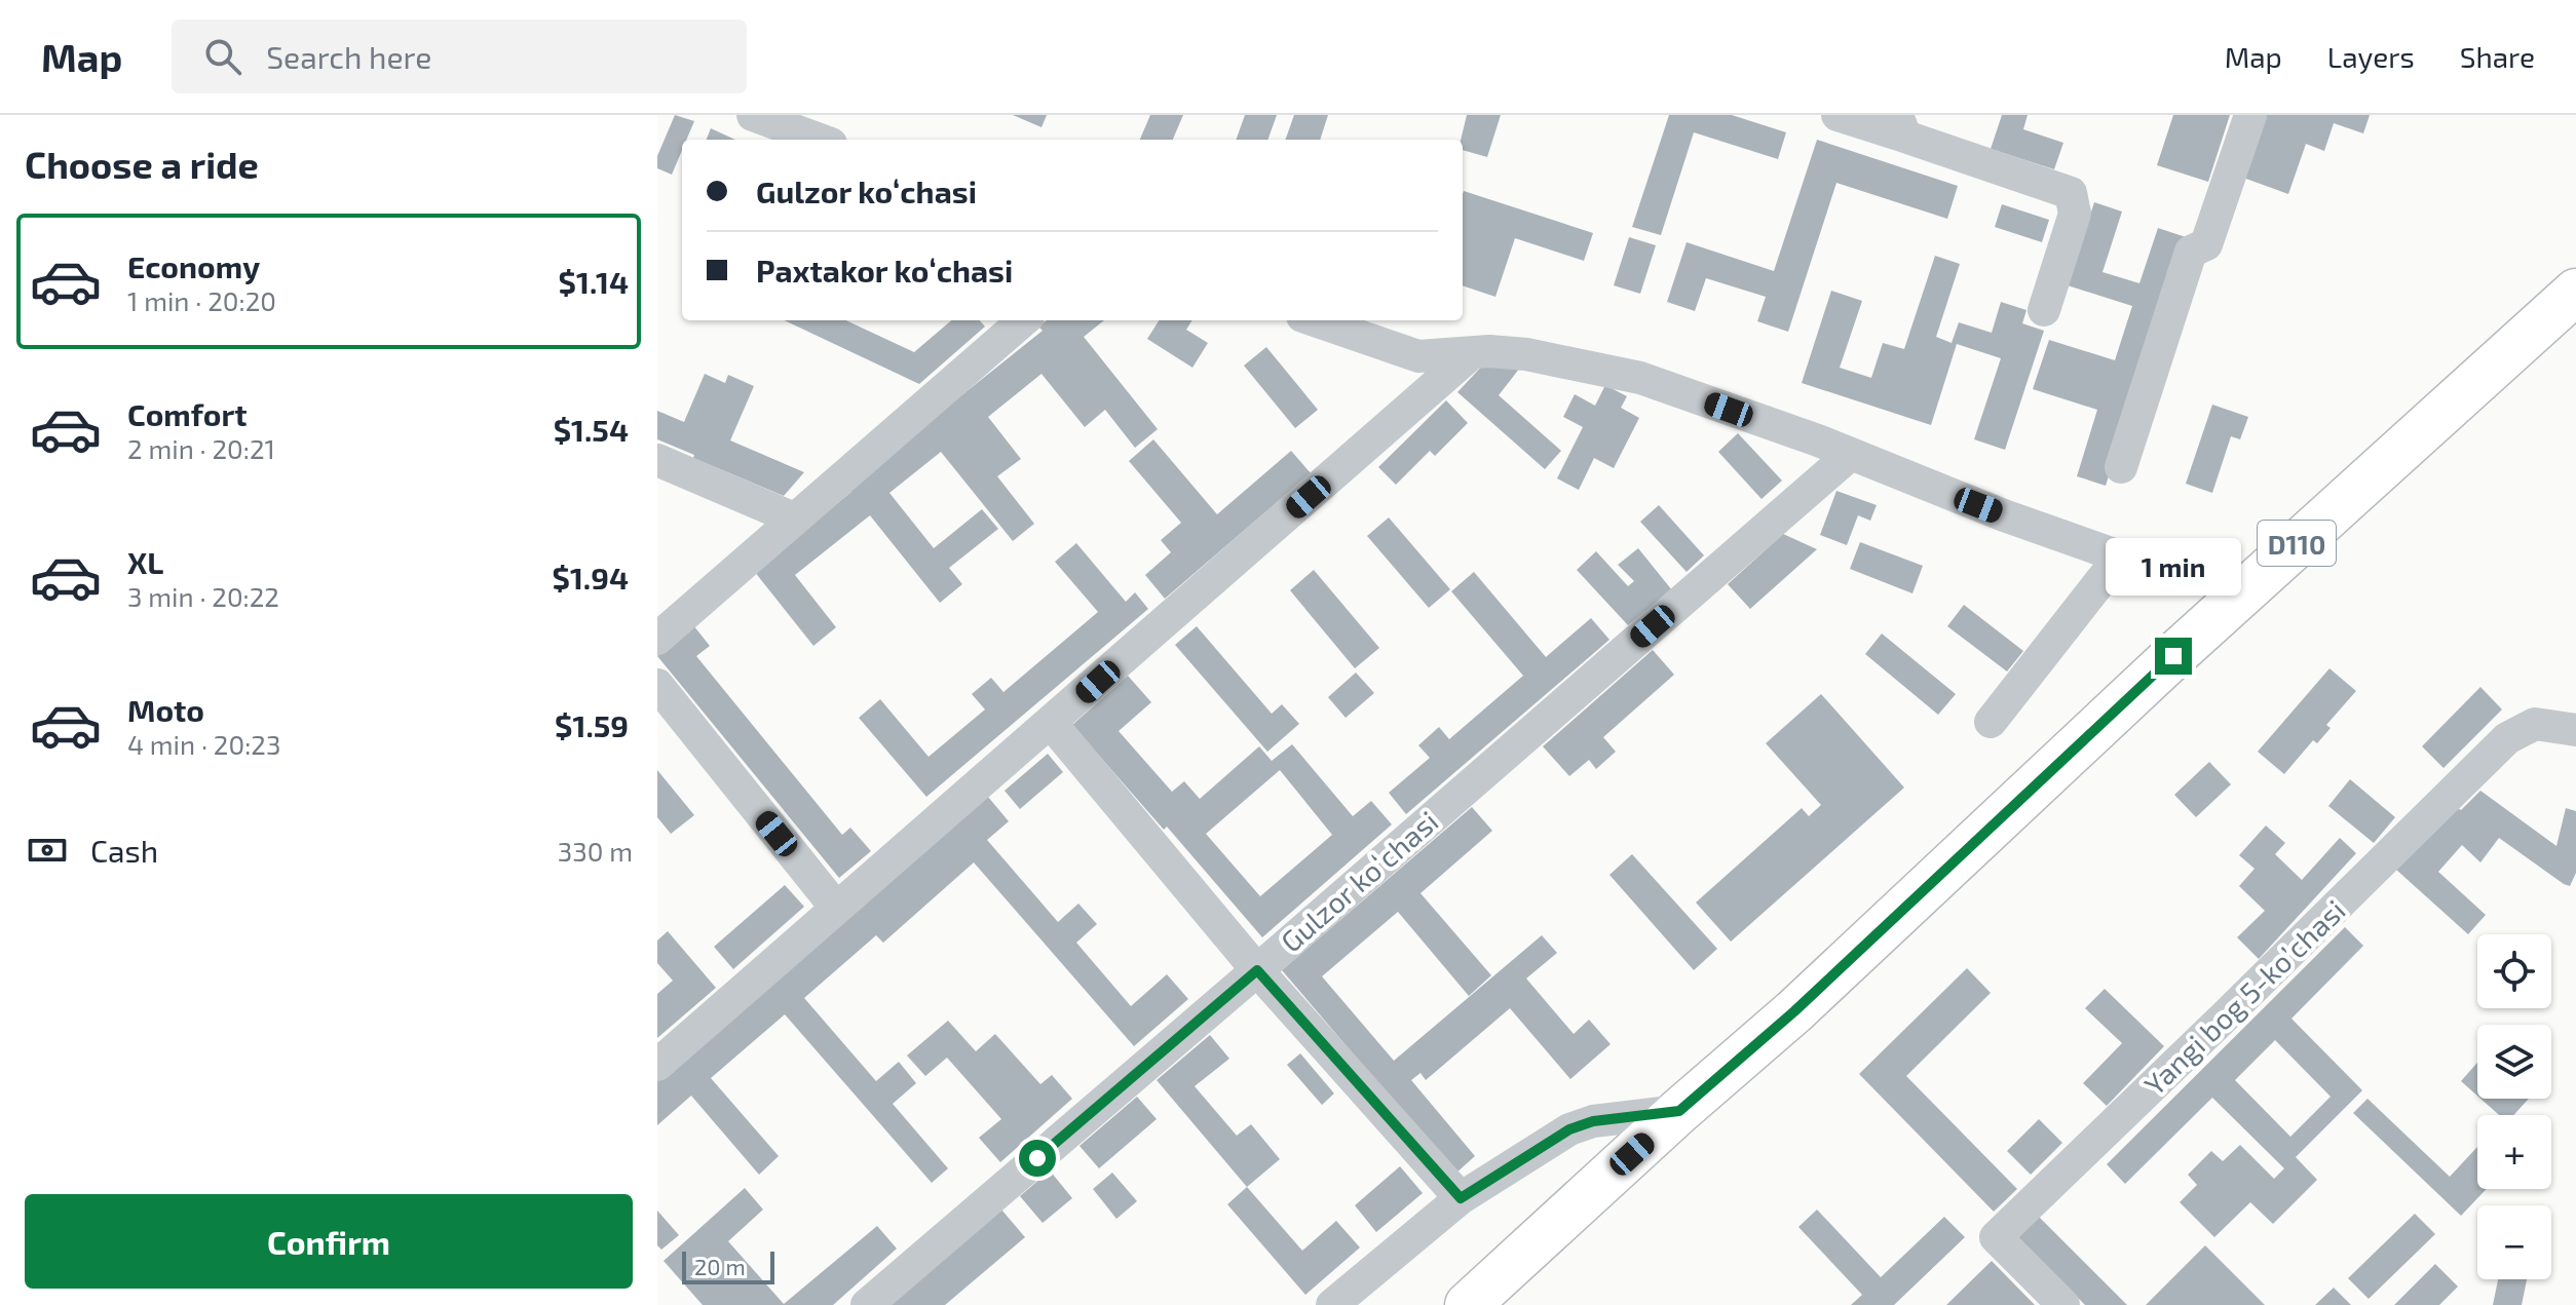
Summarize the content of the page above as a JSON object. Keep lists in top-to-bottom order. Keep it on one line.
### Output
{"streets":{"main road":["D110"],"street":["Gulzor koʻchasi","Yangi bog 5-koʼchasi"]},"scale_bar":"20 m","page":{"header":"Map","search":"Search here","nav":["Map","Layers","Share"],"heading":"Choose a ride","banner":["Gulzor koʻchasi","Paxtakor koʻchasi"],"list":[{"name":"Economy","note":"1 min · 20:20","value":"$1.14"},{"name":"Comfort","note":"2 min · 20:21","value":"$1.54"},{"name":"XL","note":"3 min · 20:22","value":"$1.94"},{"name":"Moto","note":"4 min · 20:23","value":"$1.59"}],"bubble":"1 min","pay":["Cash","330 m"],"map_buttons":["+","−"],"buttons":"Confirm","scale":"20 m"}}
